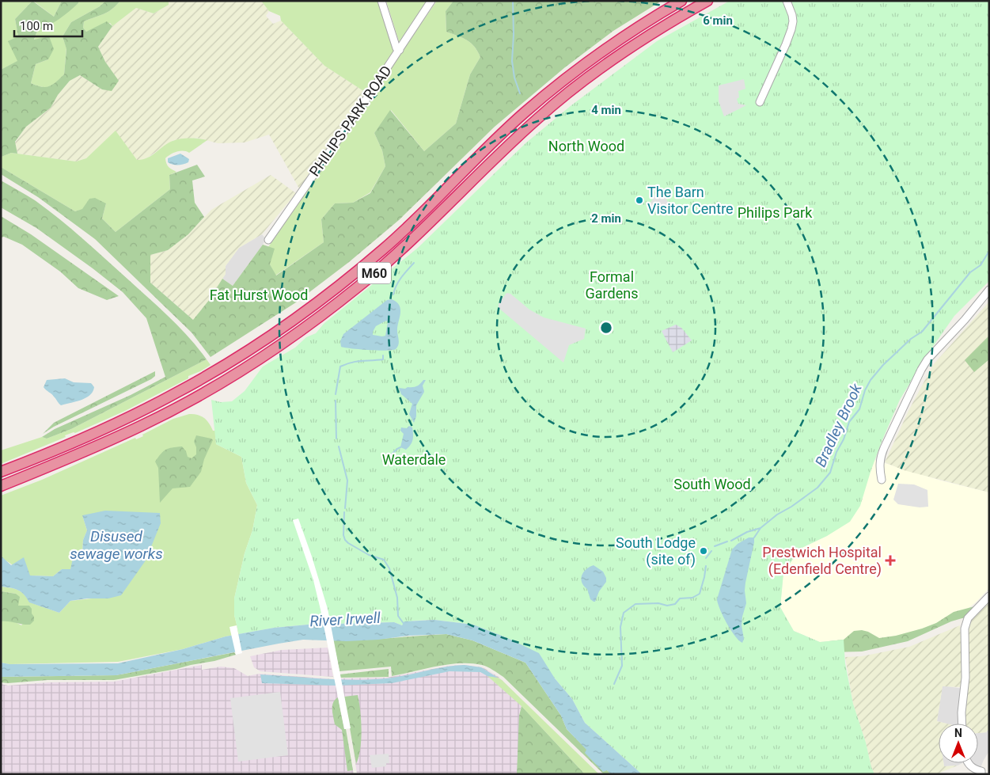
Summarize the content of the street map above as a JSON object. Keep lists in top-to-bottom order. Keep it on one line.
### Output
{"streets":{"highway":["M60"],"street":["PHILIPS PARK ROAD"]},"water":["Bradley Brook","Disused sewage works","River Irwell"],"parks":["North Wood","Philips Park","Formal Gardens","Fat Hurst Wood","Waterdale","South Wood"],"places":{"other":["The Barn Visitor Centre","South Lodge (site of)"],"health":["Prestwich Hospital (Edenfield Centre)"]},"scale_bar":"100 m","north":"top","rings":["6 min","4 min","2 min"]}
